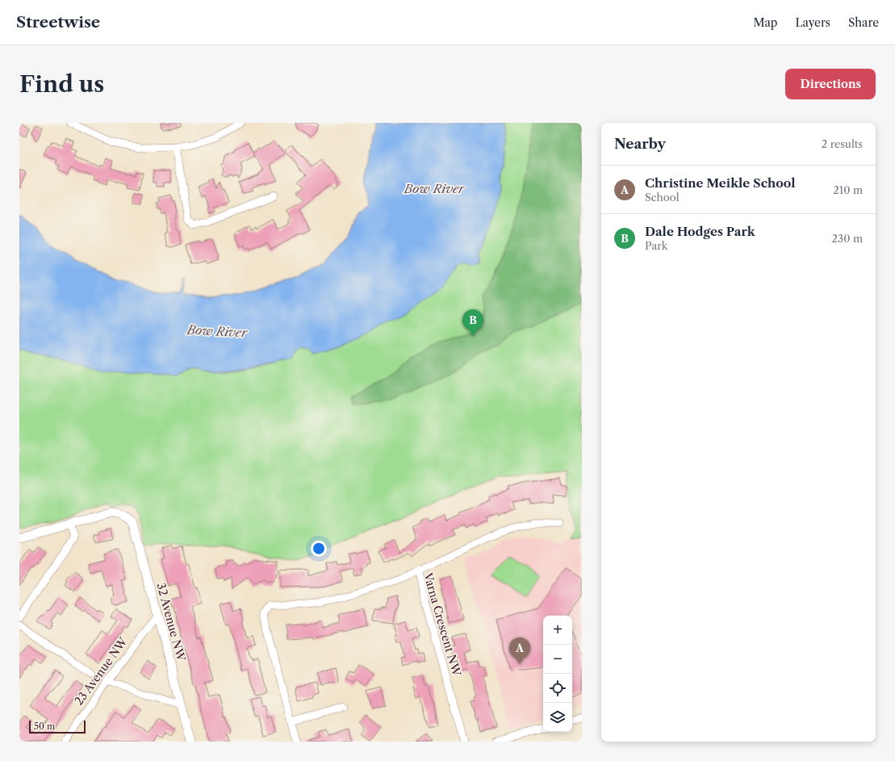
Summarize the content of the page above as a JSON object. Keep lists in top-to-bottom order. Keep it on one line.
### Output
{"streets":{"street":["32 Avenue NW","Varna Crescent NW","23 Avenue NW"]},"crossings":[["32 Avenue NW","23 Avenue NW"]],"water":["Bow River"],"scale_bar":"50 m","page":{"header":"Streetwise","nav":["Map","Layers","Share"],"buttons":"Directions","title":"Find us","heading":["Nearby","2 results"],"list":[{"mark":"A","name":"Christine Meikle School","note":"School","value":"210 m"},{"mark":"B","name":"Dale Hodges Park","note":"Park","value":"230 m"}],"pins":["B","A"],"map_buttons":["+","−"],"scale":"50 m"}}
